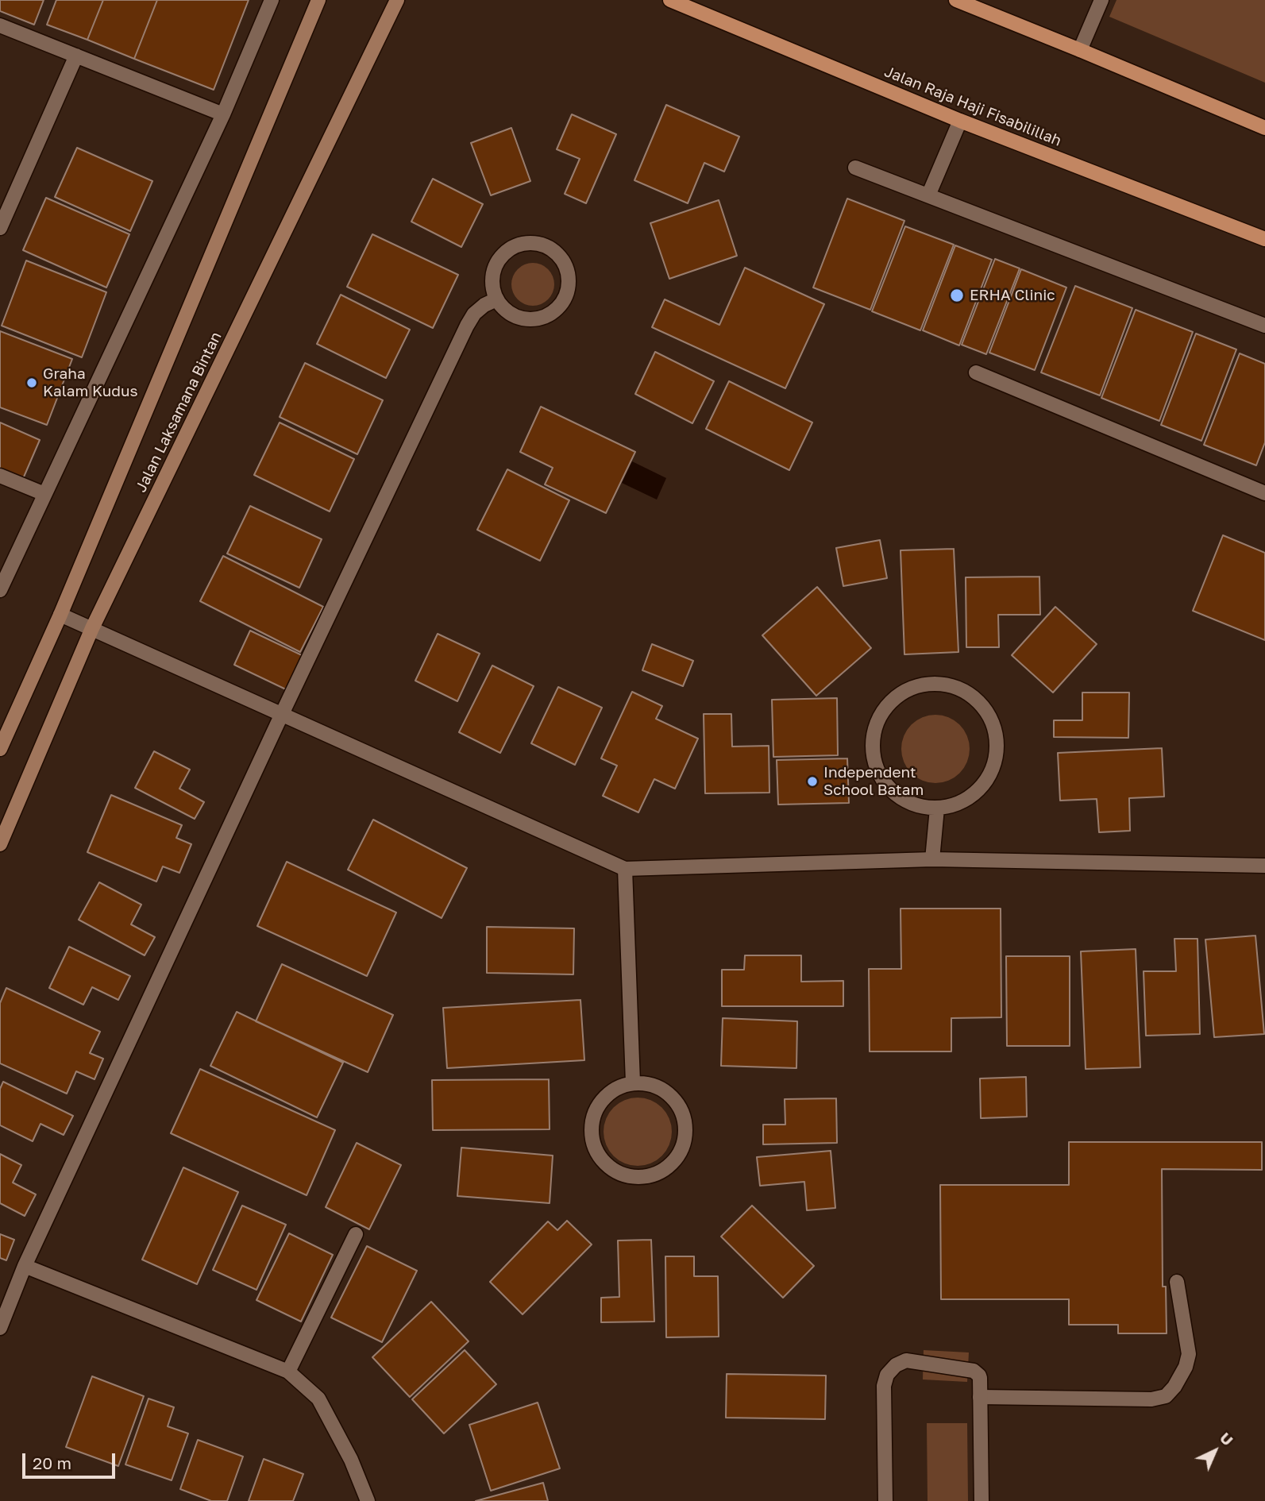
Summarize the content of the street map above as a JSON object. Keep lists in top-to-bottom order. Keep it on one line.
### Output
{"streets":{"main road":["Jalan Raja Haji Fisabilillah","Jalan Laksamana Bintan"]},"places":["ERHA Clinic","Graha Kalam Kudus","Independent School Batam"],"scale_bar":"20 m","north":"top right"}
